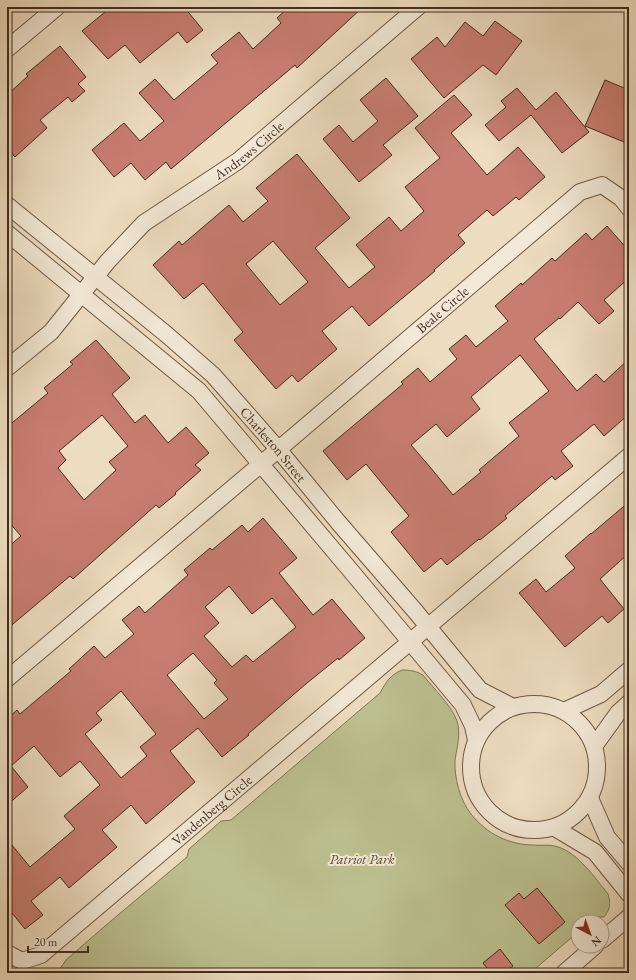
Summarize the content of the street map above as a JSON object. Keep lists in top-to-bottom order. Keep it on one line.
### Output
{"streets":{"street":["Andrews Circle","Beale Circle","Charleston Street","Vandenberg Circle"]},"crossings":[["Andrews Circle","Charleston Street"],["Beale Circle","Charleston Street"],["Charleston Street","Vandenberg Circle"]],"parks":["Patriot Park"],"scale_bar":"20 m","north":"bottom right"}
